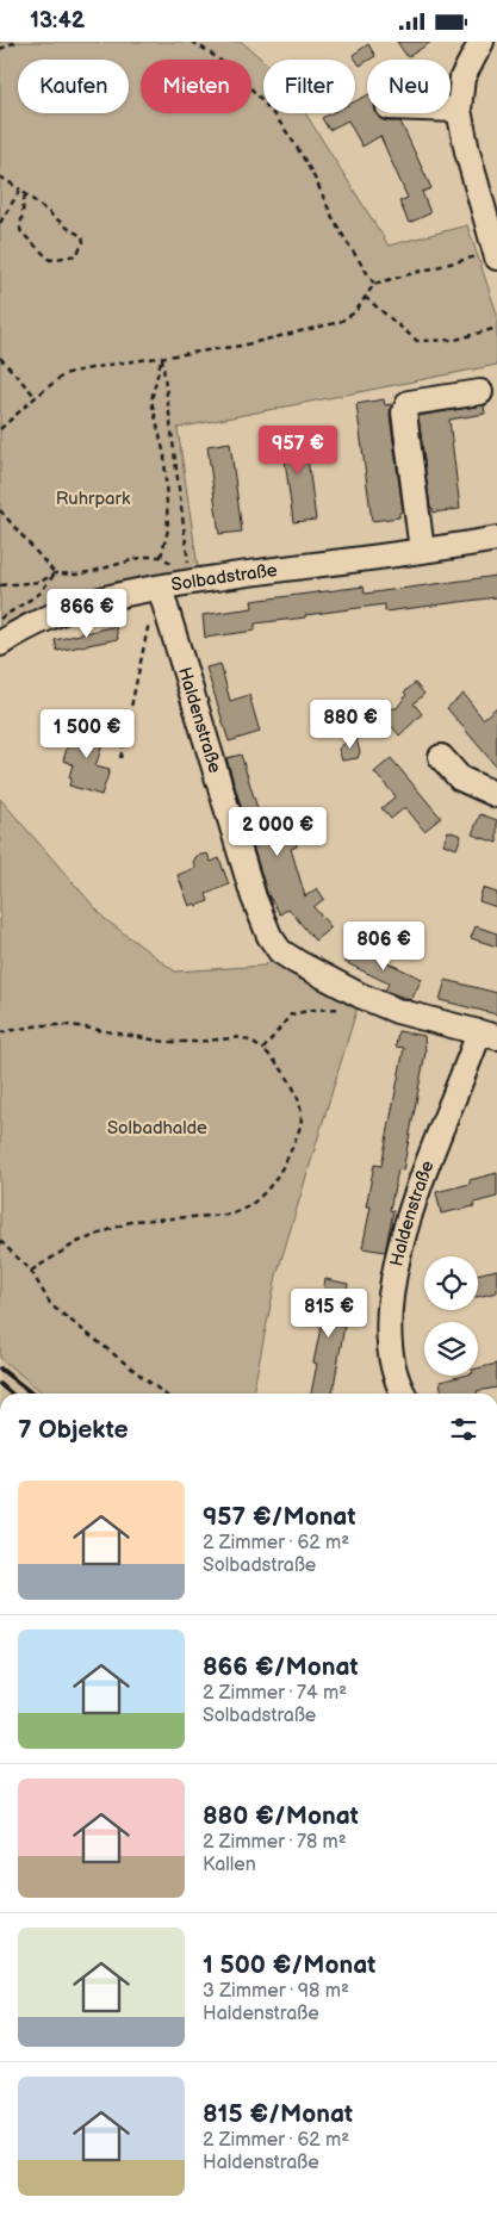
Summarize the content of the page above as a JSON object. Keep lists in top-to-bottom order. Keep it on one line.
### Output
{"streets":{"street":["Solbadstraße","Haldenstraße"]},"crossings":[["Solbadstraße","Haldenstraße"]],"parks":["Ruhrpark","Solbadhalde"],"page":{"status":"13:42","chip":["Kaufen","Mieten","Filter","Neu"],"price":["957 €","866 €","880 €","1 500 €","2 000 €","806 €","815 €"],"heading":"7 Objekte","list":[{"name":"957 €/Monat","note":"2 Zimmer · 62 m² · Solbadstraße"},{"name":"866 €/Monat","note":"2 Zimmer · 74 m² · Solbadstraße"},{"name":"880 €/Monat","note":"2 Zimmer · 78 m² · Kallen"},{"name":"1 500 €/Monat","note":"3 Zimmer · 98 m² · Haldenstraße"},{"name":"815 €/Monat","note":"2 Zimmer · 62 m² · Haldenstraße"}]}}
